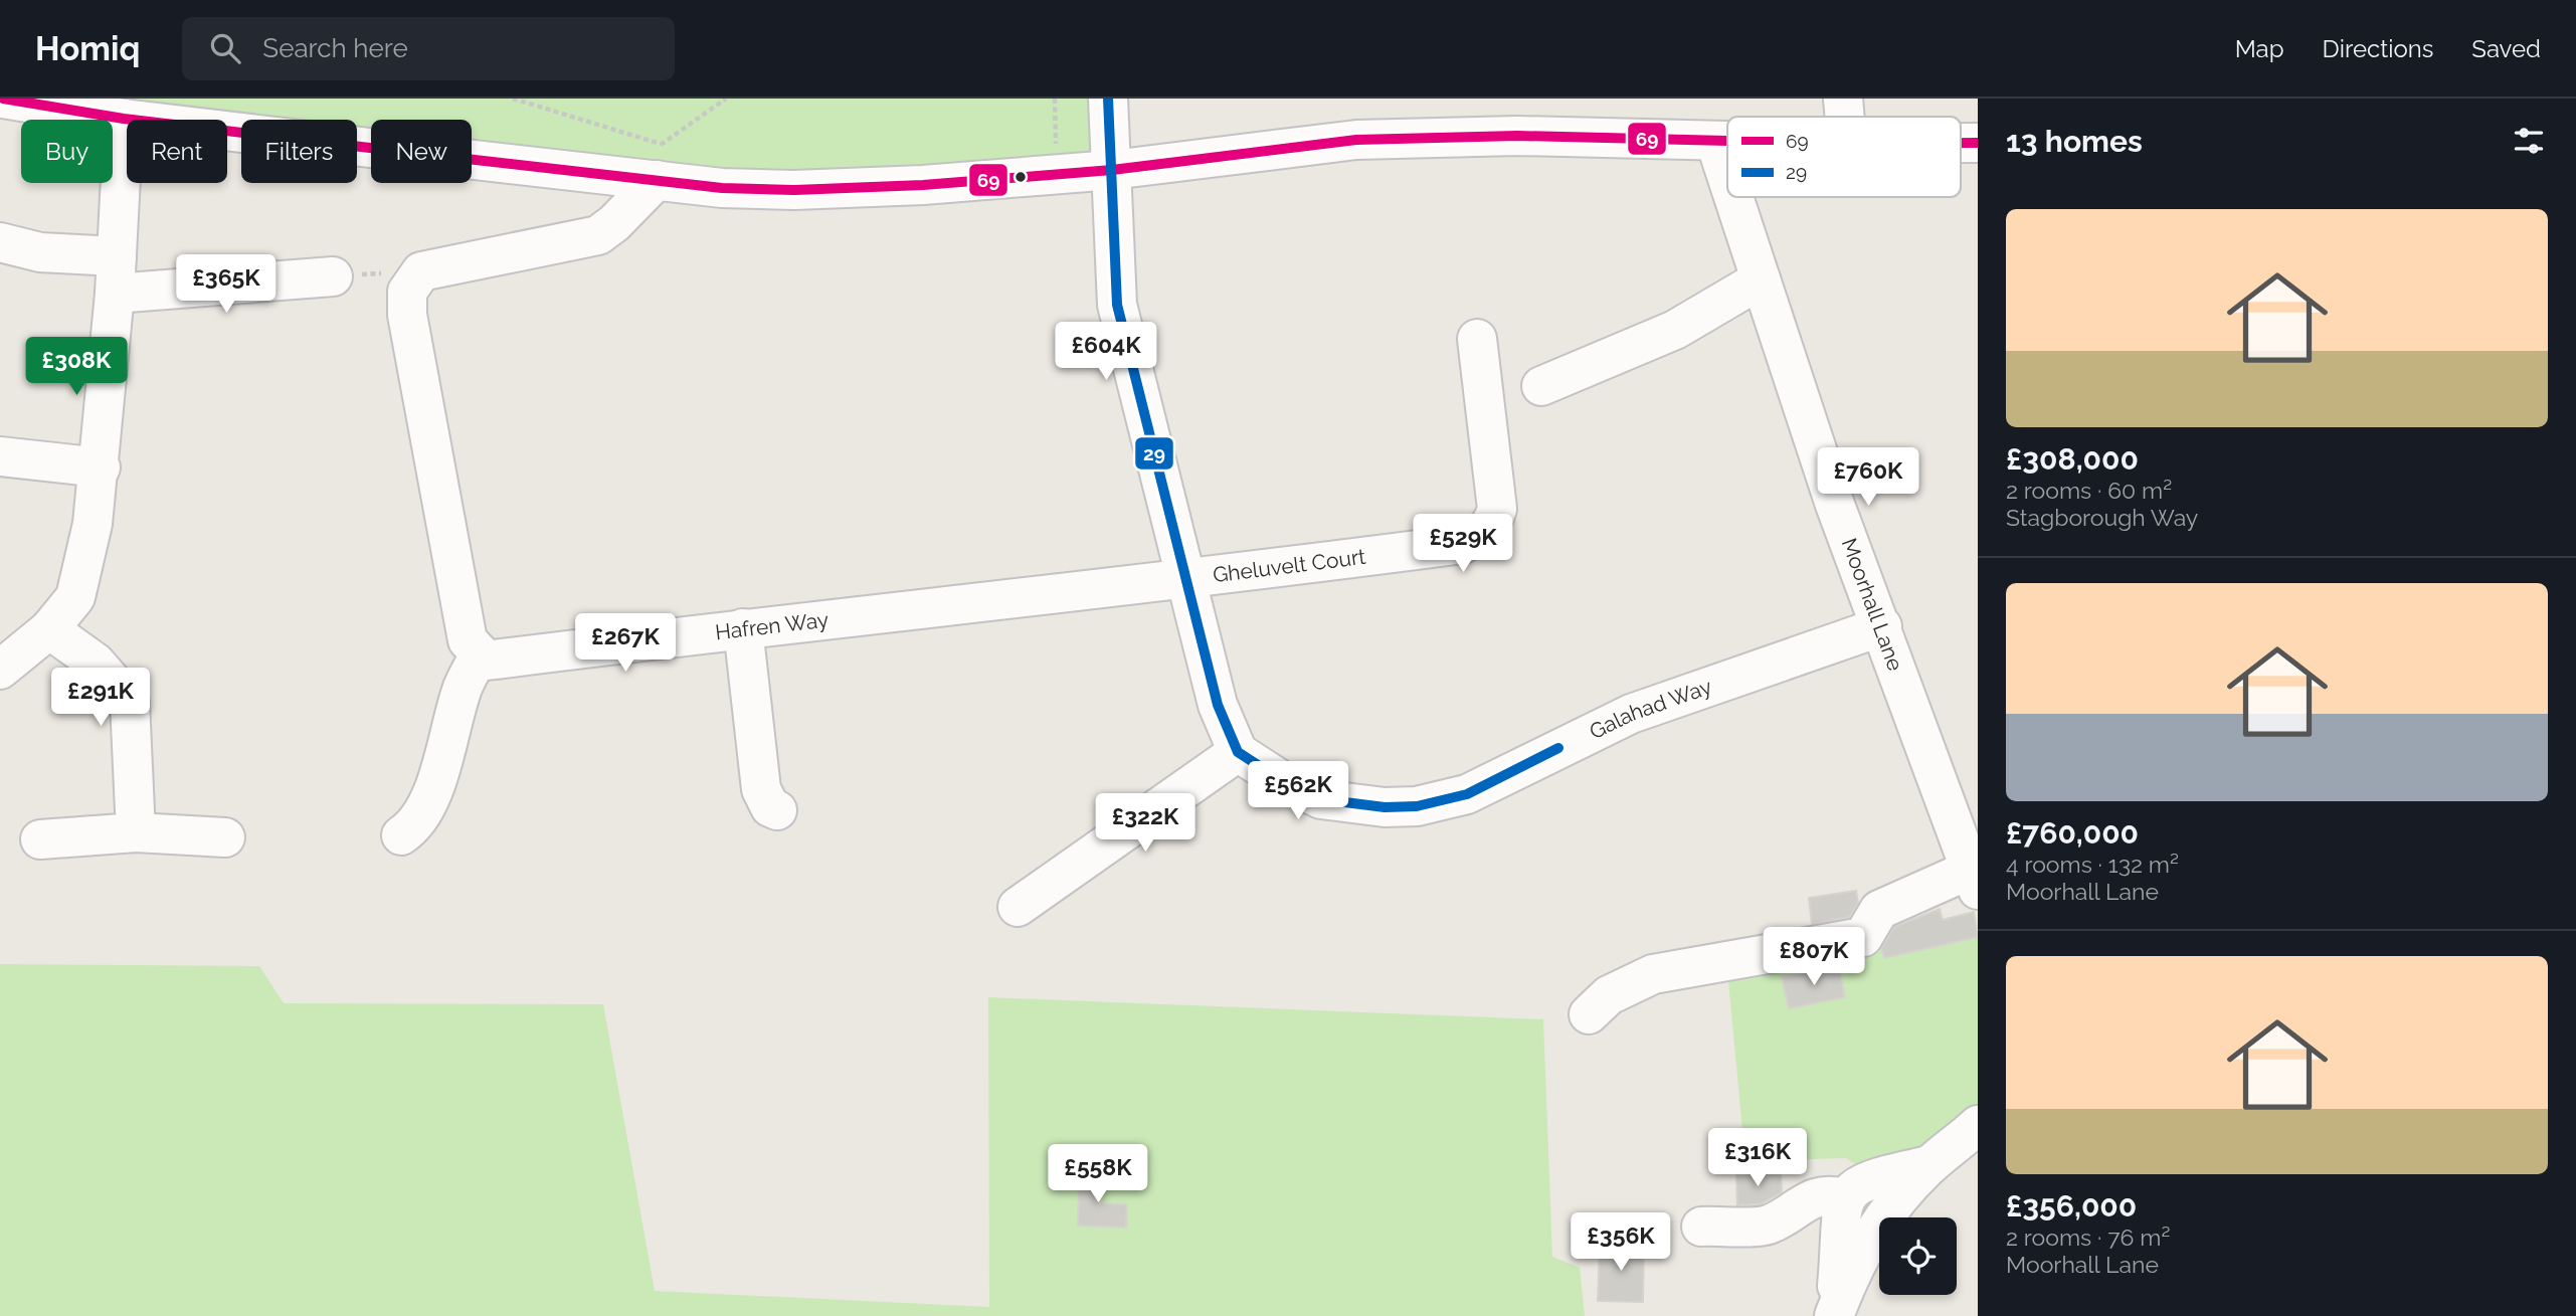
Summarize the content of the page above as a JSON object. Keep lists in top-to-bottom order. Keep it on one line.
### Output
{"streets":{"street":["Gheluvelt Court","Moorhall Lane","Hafren Way","Galahad Way"]},"crossings":[["Gheluvelt Court","Hafren Way"],["Moorhall Lane","Galahad Way"]],"lines":["transit line 69","transit line 29"],"legend":["69","29"],"page":{"header":"Homiq","search":"Search here","nav":["Map","Directions","Saved"],"heading":"13 homes","chip":["Buy","Rent","Filters","New"],"list":[{"name":"£308,000","note":"2 rooms · 60 m² · Stagborough Way"},{"name":"£760,000","note":"4 rooms · 132 m² · Moorhall Lane"},{"name":"£356,000","note":"2 rooms · 76 m² · Moorhall Lane"}],"price":["£365K","£604K","£308K","£760K","£529K","£267K","£291K","£562K","£322K","£807K","£316K","£558K","£356K"]}}
